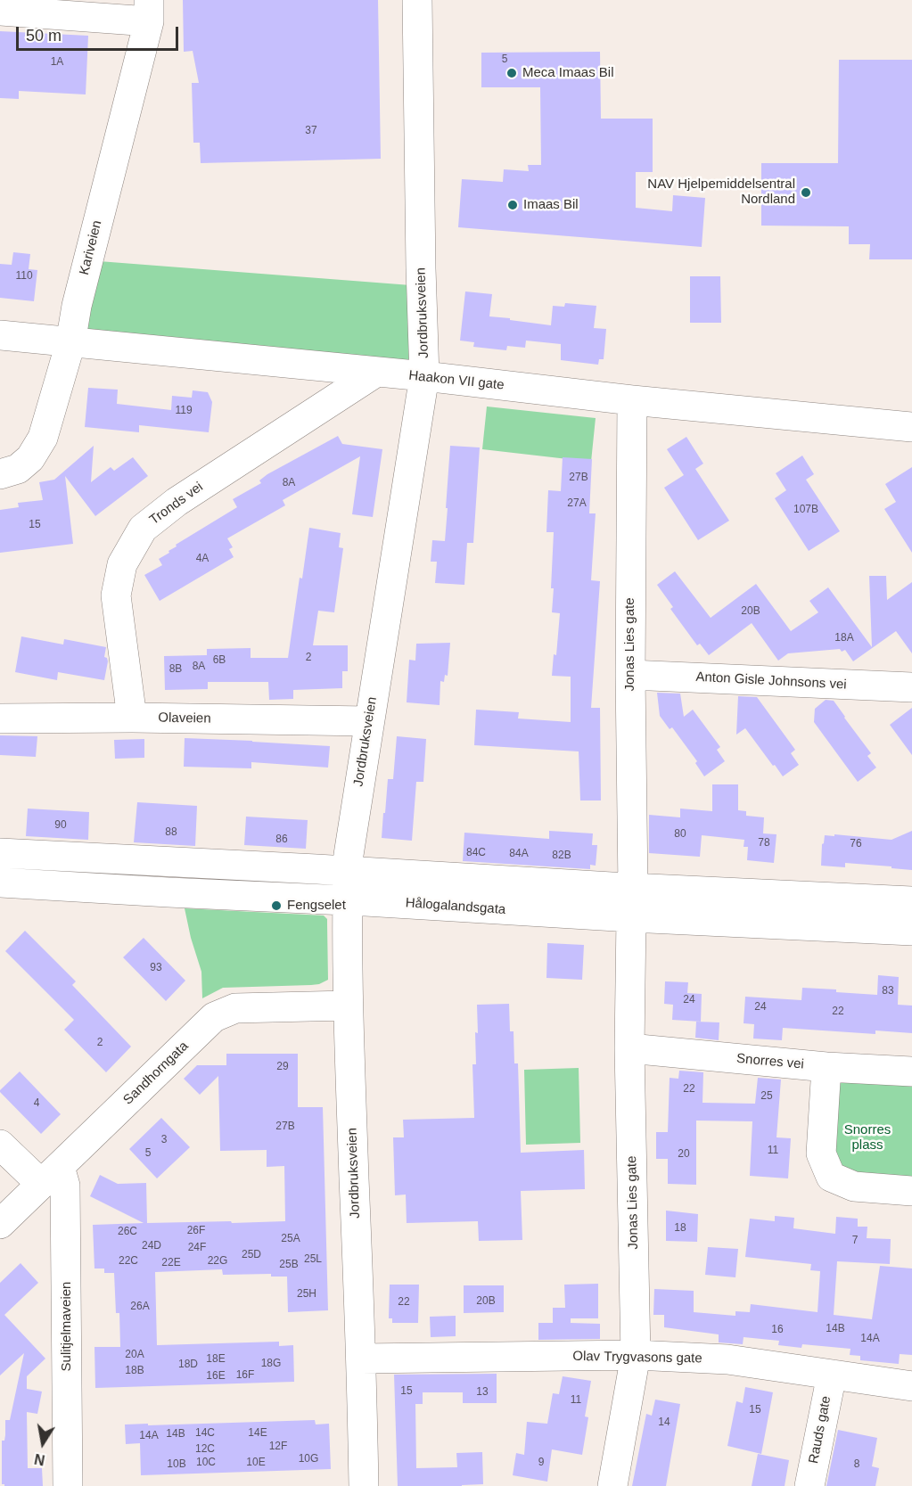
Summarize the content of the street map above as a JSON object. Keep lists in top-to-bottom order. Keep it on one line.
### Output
{"streets":{"street":["Kariveien","Jordbruksveien","Haakon VII gate","Tronds vei","Jonas Lies gate","Anton Gisle Johnsons vei","Olaveien","Hålogalandsgata","Snorres vei","Sandhorngata","Sulitjelmaveien","Olav Trygvasons gate","Rauds gate"]},"crossings":[["Kariveien","Haakon VII gate"],["Jordbruksveien","Haakon VII gate"],["Jordbruksveien","Olaveien"],["Jordbruksveien","Hålogalandsgata"],["Jordbruksveien","Sandhorngata"],["Jordbruksveien","Olav Trygvasons gate"],["Haakon VII gate","Tronds vei"],["Haakon VII gate","Jonas Lies gate"],["Tronds vei","Olaveien"],["Jonas Lies gate","Anton Gisle Johnsons vei"],["Jonas Lies gate","Hålogalandsgata"],["Jonas Lies gate","Snorres vei"],["Jonas Lies gate","Olav Trygvasons gate"],["Sandhorngata","Sulitjelmaveien"],["Olav Trygvasons gate","Rauds gate"]],"parks":["Snorres plass"],"places":["Meca Imaas Bil","NAV Hjelpemiddelsentral Nordland","Imaas Bil","Fengselet"],"house_numbers":["5","1A","37","110","119","27B","8A","27A","107B","15","4A","20B","18A","2","6B","8A","8B","90","88","80","86","78","76","84C","84A","82B","93","83","24","24","22","2","29","22","25","4","27B","3","11","5","20","18","26F","26C","25A","7","24D","24F","25D","25L","22C","22G","22E","25B","25H","20B","22","26A","14B","16","14A","20A","18E","18G","18D","18B","16F","16E","15","13","11","15","14","14C","14E","14B","14A","12F","12C","10G","10C","10E","9","10B","8"],"scale_bar":"50 m","north":"bottom"}
